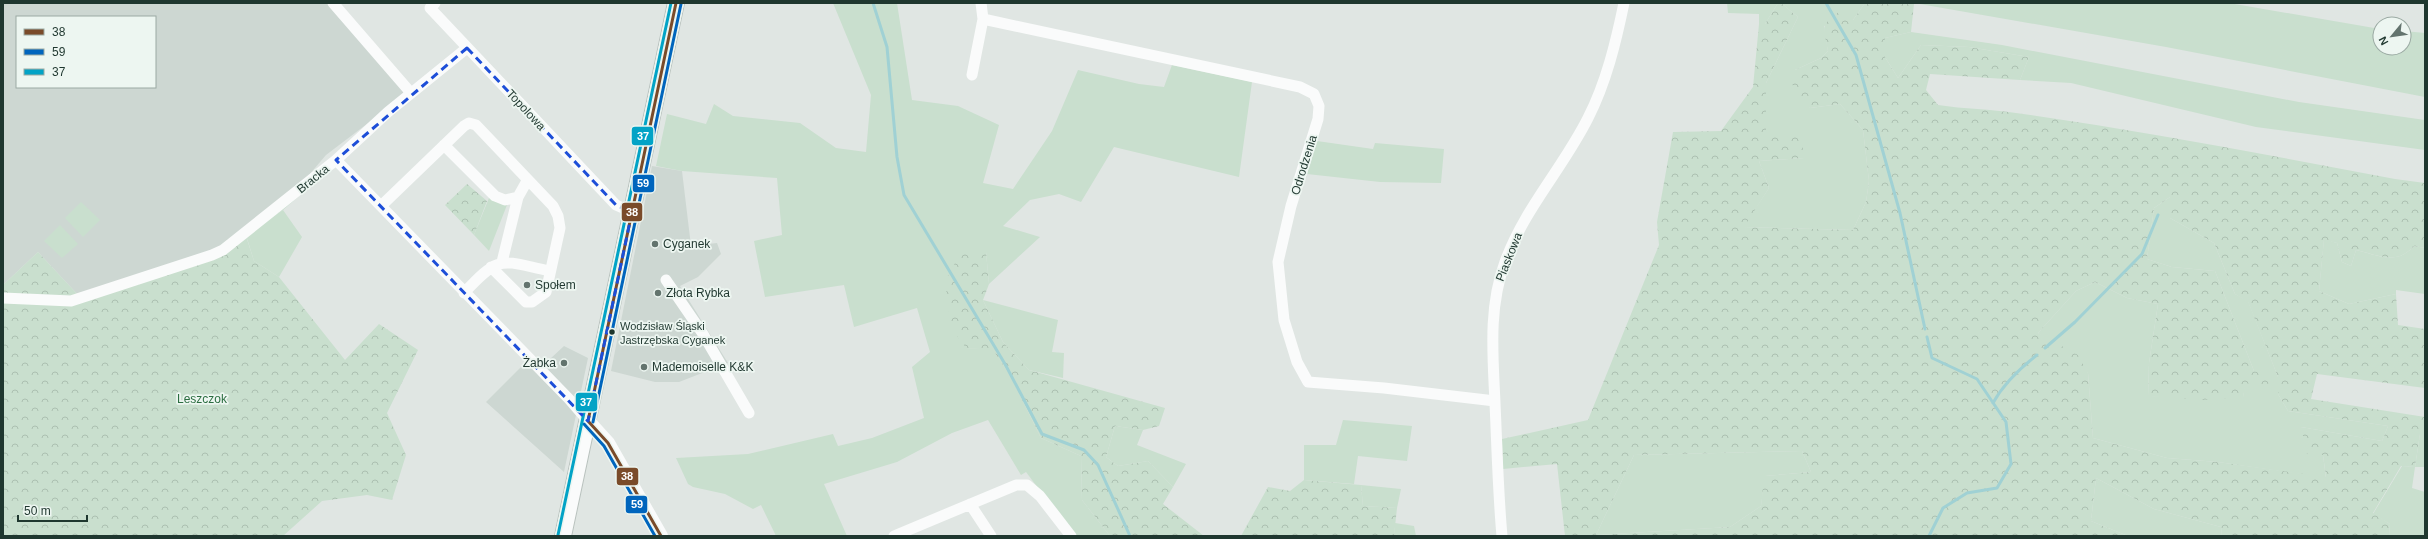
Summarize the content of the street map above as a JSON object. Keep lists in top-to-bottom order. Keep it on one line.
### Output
{"streets":{"street":["Topolowa","Odrodzenia","Bracka","Piaskowa"]},"crossings":[["Odrodzenia","Piaskowa"]],"parks":["Leszczok"],"places":["Cyganek","Społem","Złota Rybka","Wodzisław Śląski Jastrzębska Cyganek","Żabka","Mademoiselle K&K"],"lines":["transit line 38","transit line 37","transit line 59"],"legend":["38","59","37"],"scale_bar":"50 m","north":"bottom left"}
